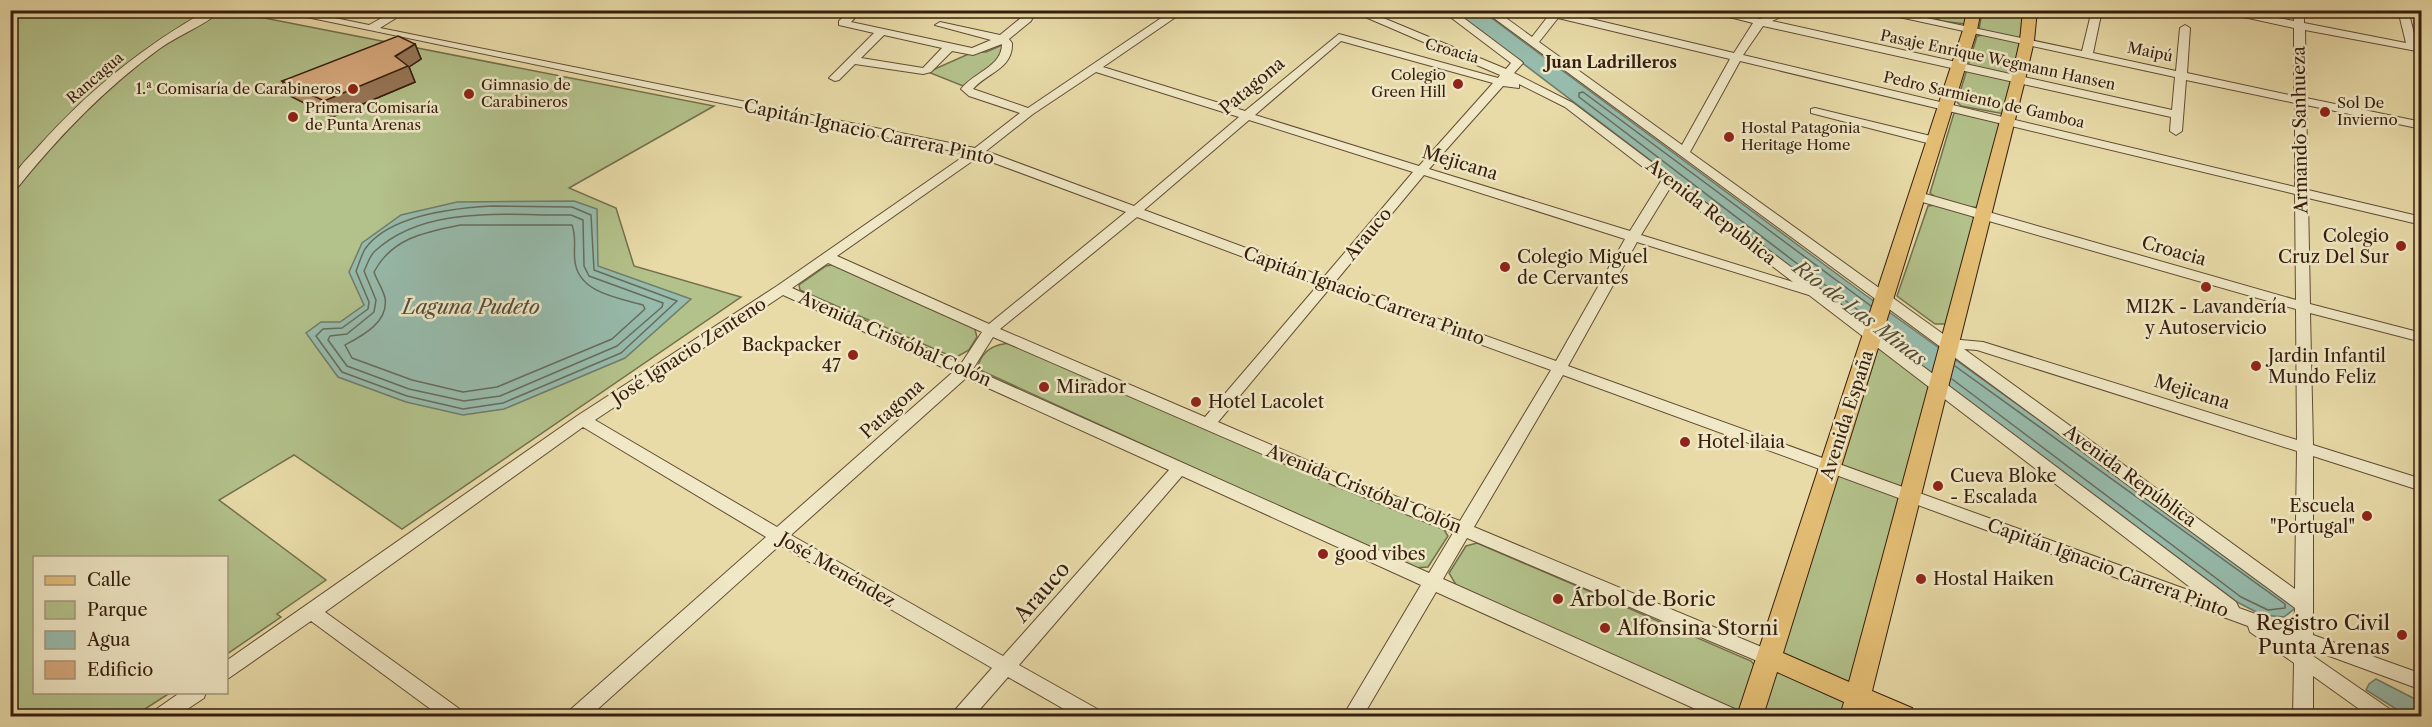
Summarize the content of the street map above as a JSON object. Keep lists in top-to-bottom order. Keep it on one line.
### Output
{"streets":{"main road":["Avenida Cristóbal Colón","Avenida España"],"street":["Croacia","Maipú","Pasaje Enrique Wegmann Hansen","Rancagua","Patagona","Pedro Sarmiento de Gamboa","Armando Sanhueza","Capitán Ignacio Carrera Pinto","Mejicana","Avenida República","Arauco","José Ignacio Zenteno","José Menéndez"]},"crossings":[["Croacia","Patagona"],["Croacia","Armando Sanhueza"],["Croacia","Avenida República"],["Croacia","Arauco"],["Croacia","Avenida España"],["Maipú","Armando Sanhueza"],["Maipú","Avenida España"],["Pasaje Enrique Wegmann Hansen","Avenida España"],["Patagona","Capitán Ignacio Carrera Pinto"],["Patagona","Mejicana"],["Patagona","Avenida Cristóbal Colón"],["Patagona","José Menéndez"],["Pedro Sarmiento de Gamboa","Armando Sanhueza"],["Pedro Sarmiento de Gamboa","Avenida España"],["Armando Sanhueza","Capitán Ignacio Carrera Pinto"],["Armando Sanhueza","Mejicana"],["Armando Sanhueza","Avenida República"],["Capitán Ignacio Carrera Pinto","Avenida República"],["Capitán Ignacio Carrera Pinto","Arauco"],["Capitán Ignacio Carrera Pinto","José Ignacio Zenteno"],["Capitán Ignacio Carrera Pinto","Avenida España"],["Mejicana","Avenida República"],["Mejicana","Arauco"],["Mejicana","José Ignacio Zenteno"],["Avenida República","Arauco"],["Avenida República","Avenida España"],["Arauco","Avenida Cristóbal Colón"],["Arauco","José Menéndez"],["Avenida Cristóbal Colón","José Ignacio Zenteno"],["Avenida Cristóbal Colón","Avenida España"],["José Ignacio Zenteno","José Menéndez"]],"districts":["Juan Ladrilleros"],"water":["Laguna Pudeto","Río de Las Minas"],"places":["Colegio Green Hill","1.ª Comisaría de Carabineros","Gimnasio de Carabineros","Sol De Invierno","Primera Comisaría de Punta Arenas","Hostal Patagonia Heritage Home","Colegio Cruz Del Sur","Colegio Miguel de Cervantes","MI2K - Lavandería y Autoservicio","Backpacker 47","Jardin Infantil Mundo Feliz","Mirador","Hotel Lacolet","Hotel ilaia","Cueva Bloke - Escalada","Escuela \"Portugal\"","good vibes","Hostal Haiken","Árbol de Boric","Alfonsina Storni","Registro Civil Punta Arenas"],"legend":["Calle","Parque","Agua","Edificio"]}
